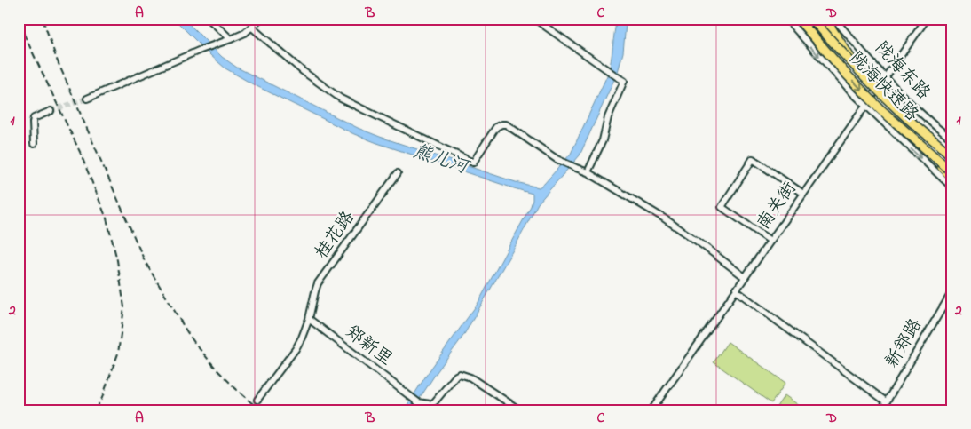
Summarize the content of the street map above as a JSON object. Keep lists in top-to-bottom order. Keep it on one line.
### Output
{"streets":{"highway":["陇海快速路"],"street":["陇海东路","南关街","桂花路","新郑路","郑新里"]},"crossings":[["陇海东路","南关街"],["桂花路","郑新里"]],"water":["熊儿河"],"grid":{"columns":["A","B","C","D"],"rows":["1","2"]}}
